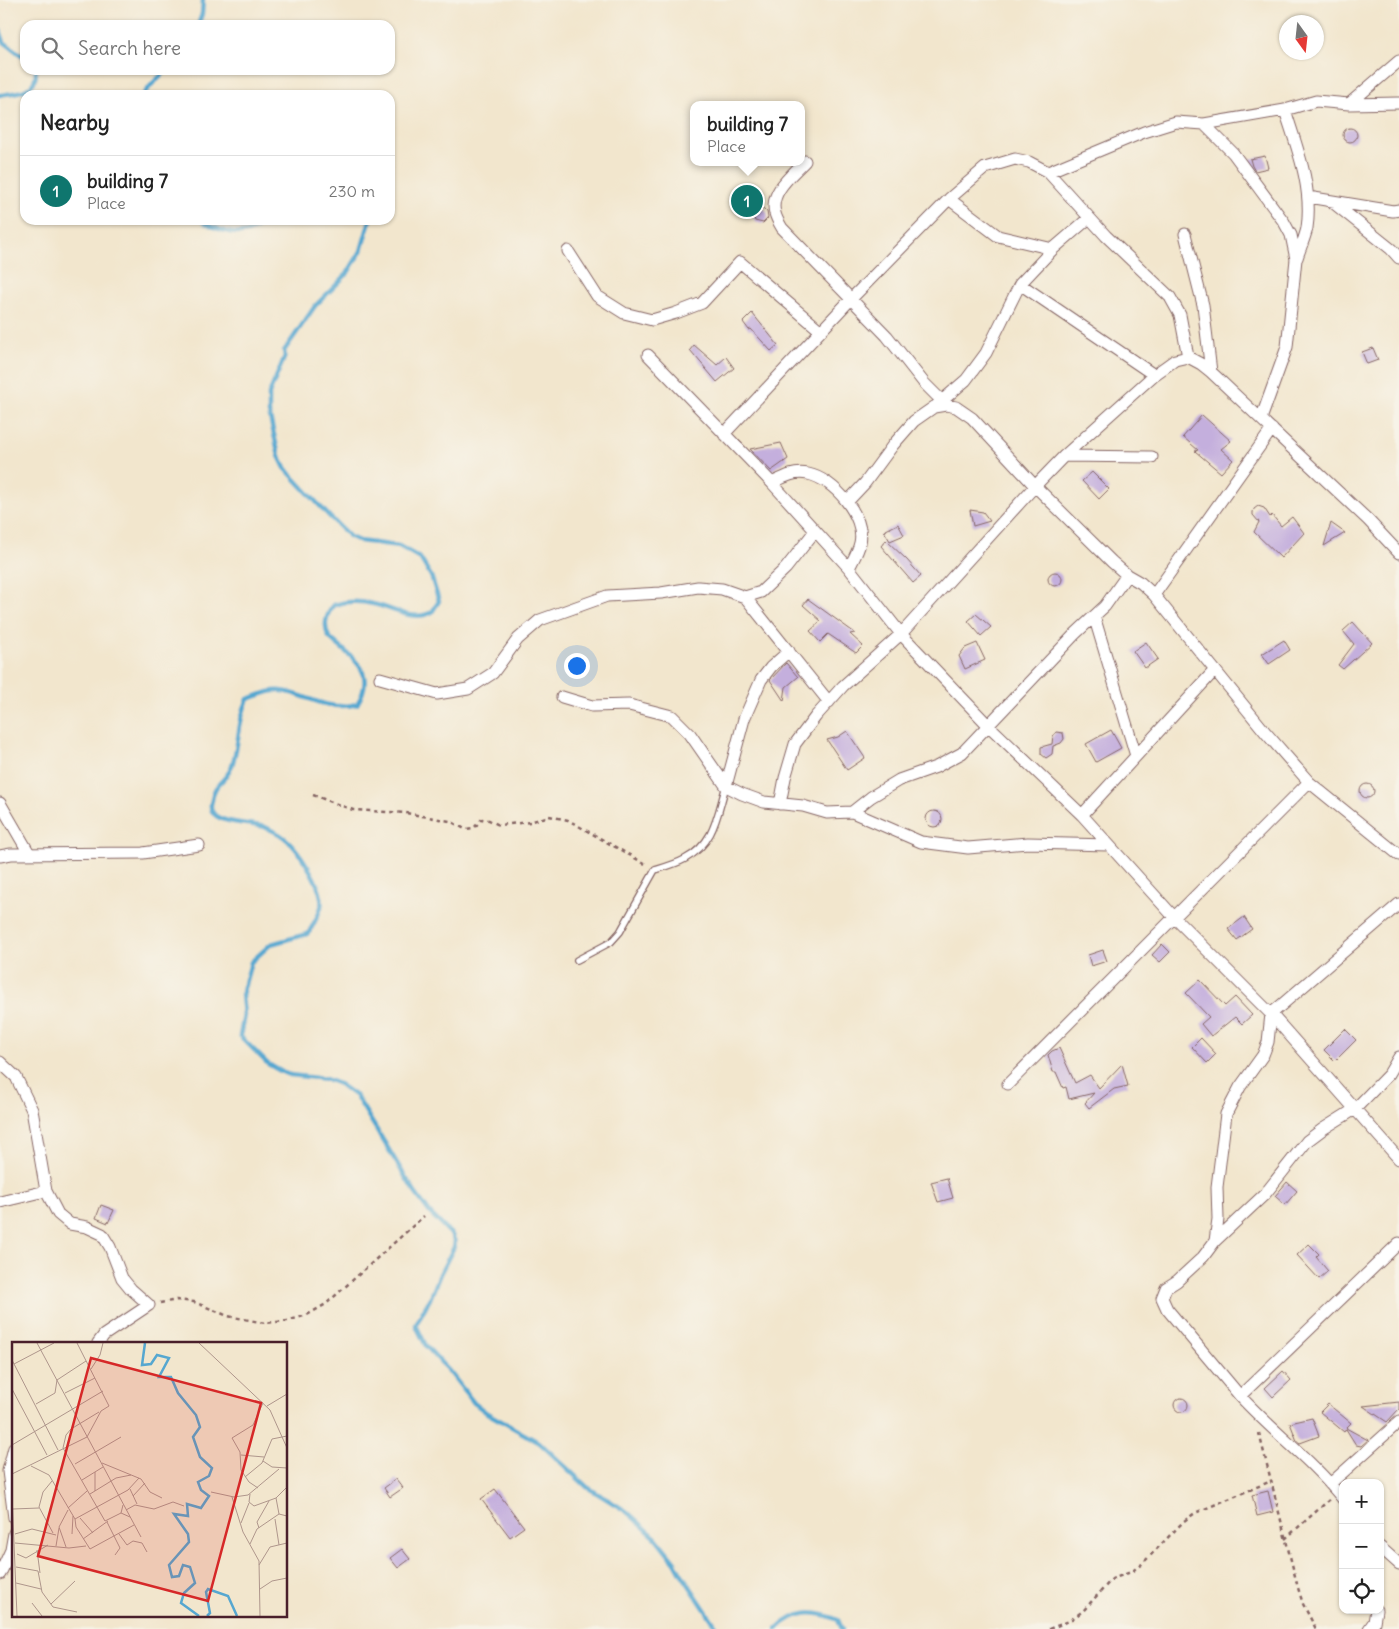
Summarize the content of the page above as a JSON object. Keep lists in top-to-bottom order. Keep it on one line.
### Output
{"north":"bottom","page":{"search":"Search here","heading":"Nearby","popup":["building 7","Place"],"list":[{"mark":"1","name":"building 7","note":"Place","value":"230 m"}],"pins":"1","map_buttons":["+","−"]}}
